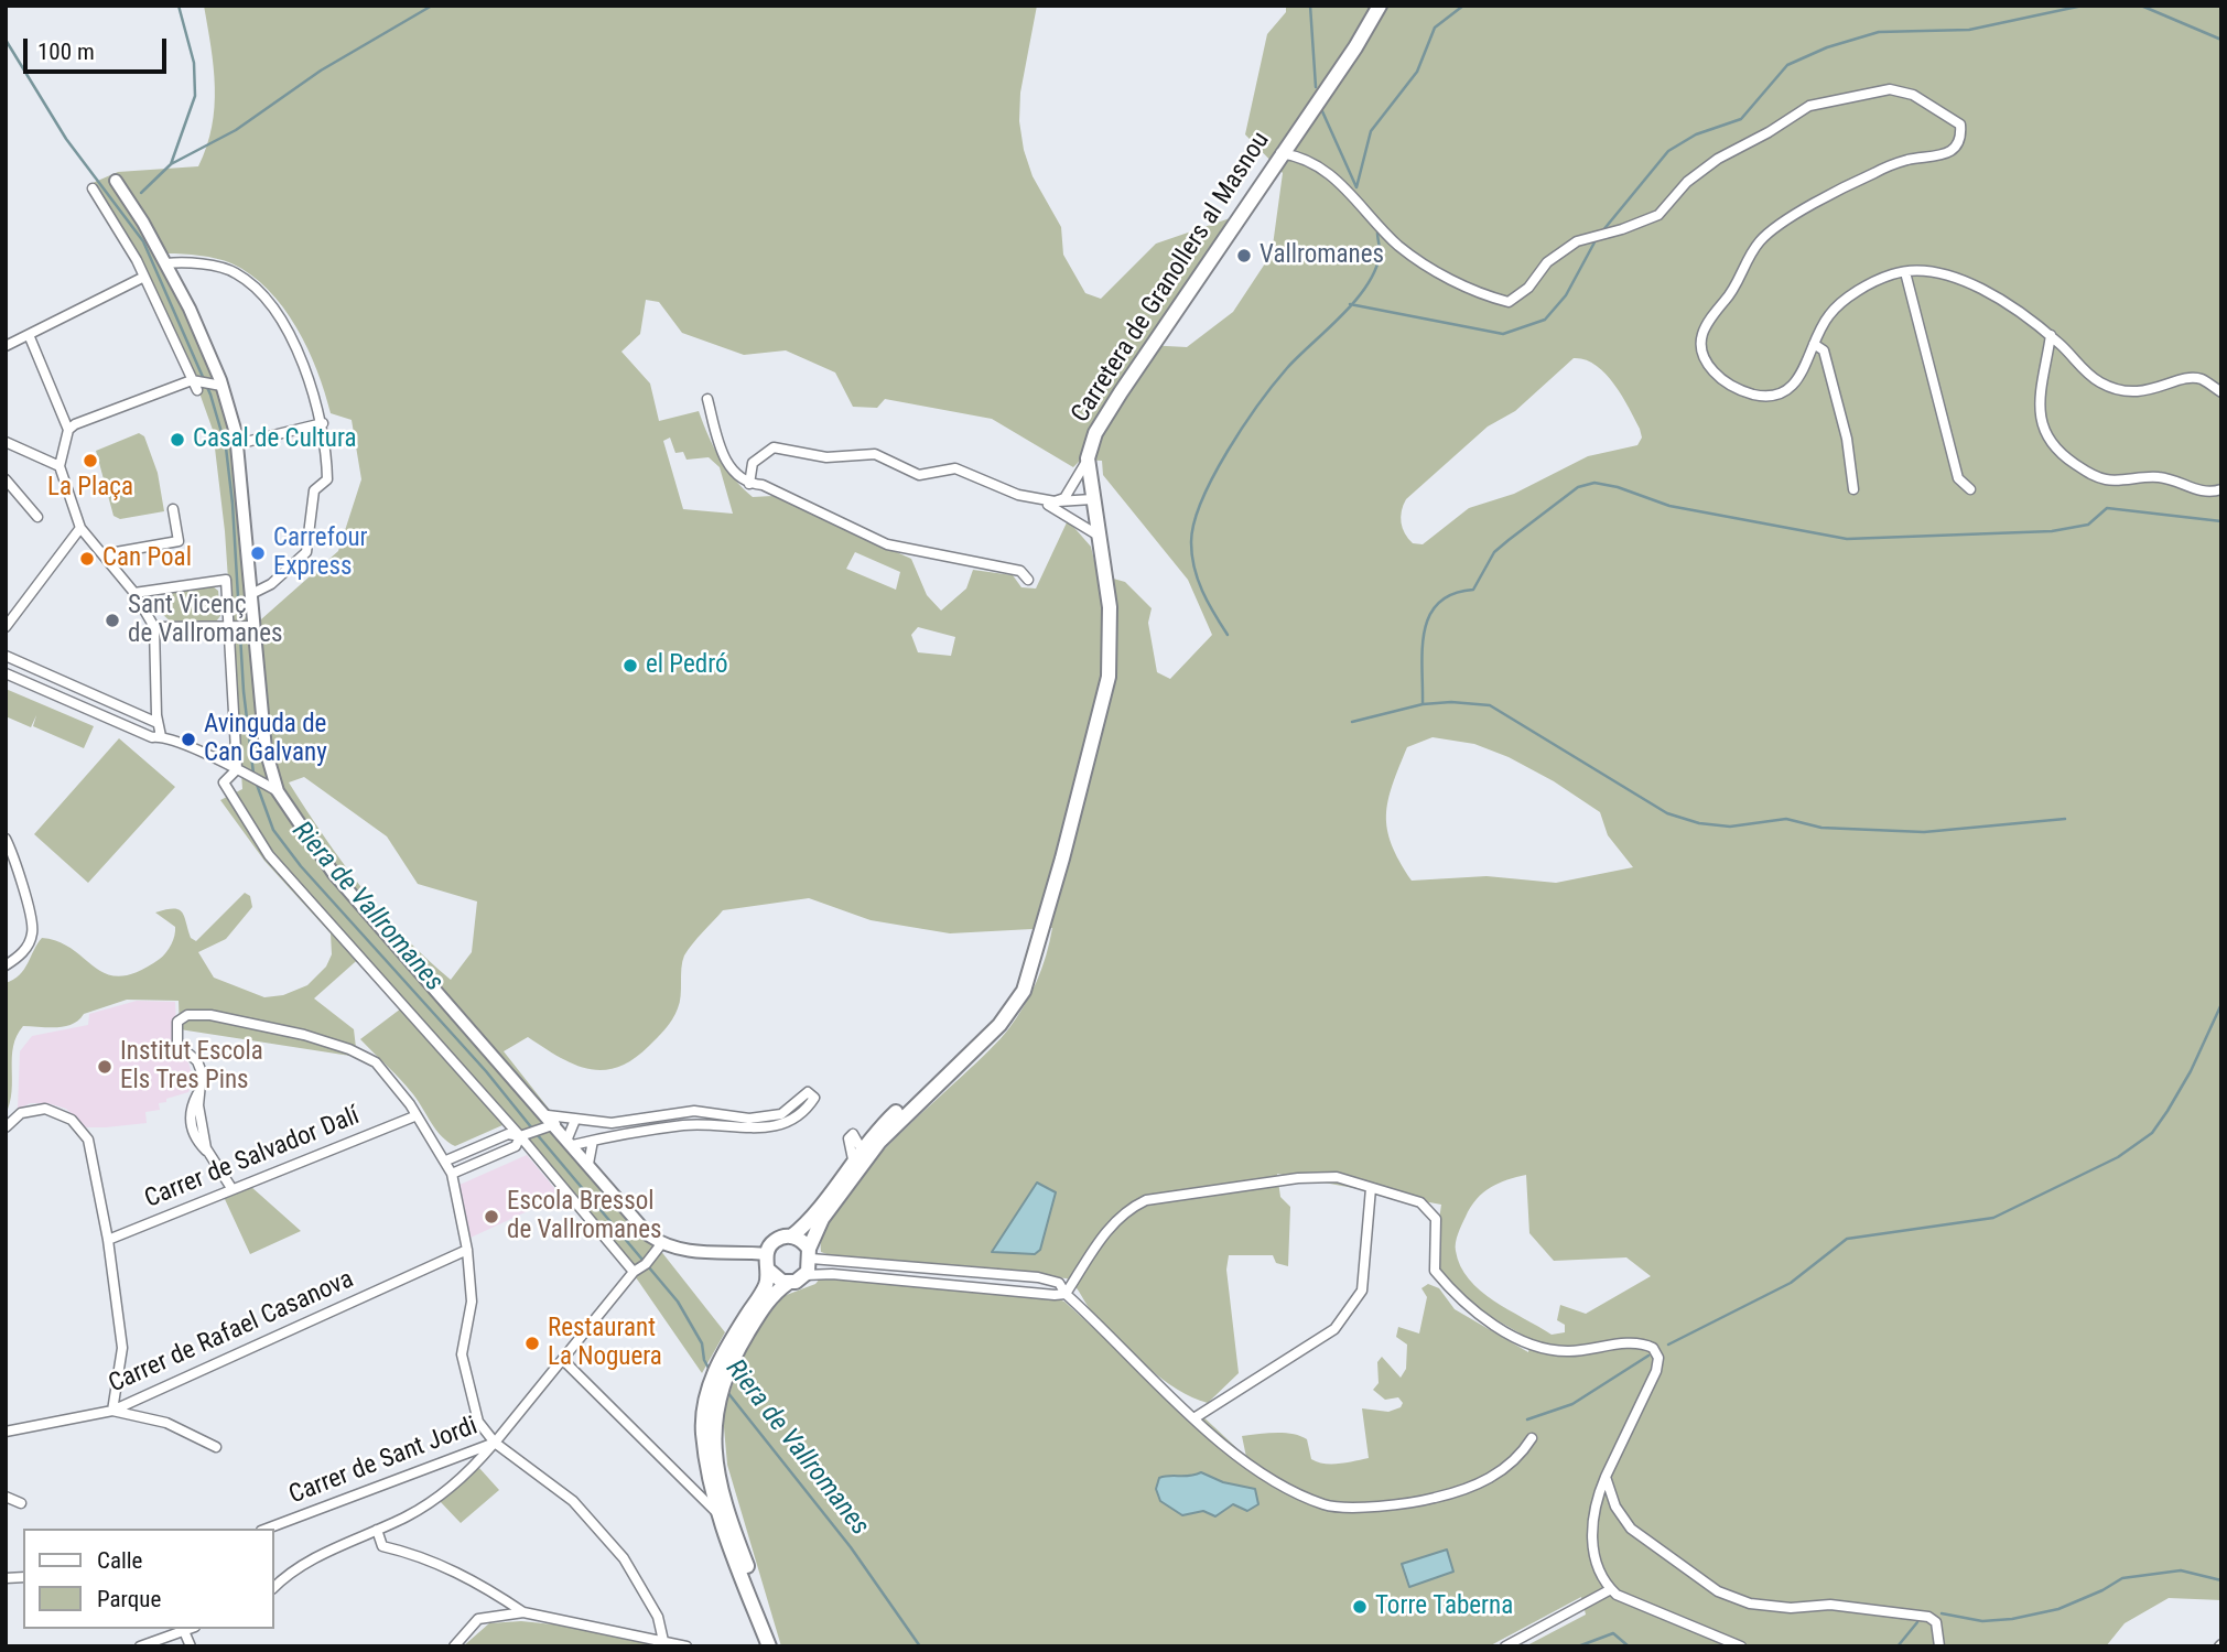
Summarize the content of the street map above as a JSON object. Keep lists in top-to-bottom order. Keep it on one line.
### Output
{"streets":{"main road":["Carretera de Granollers al Masnou"],"street":["Carrer de Salvador Dalí","Carrer de Rafael Casanova","Carrer de Sant Jordi"]},"water":["Riera de Vallromanes"],"places":["Vallromanes","Casal de Cultura","La Plaça","Carrefour Express","Can Poal","Sant Vicenç de Vallromanes","el Pedró","Avinguda de Can Galvany","Institut Escola Els Tres Pins","Escola Bressol de Vallromanes","Restaurant La Noguera","Torre Taberna"],"legend":["Calle","Parque"],"scale_bar":"100 m"}
